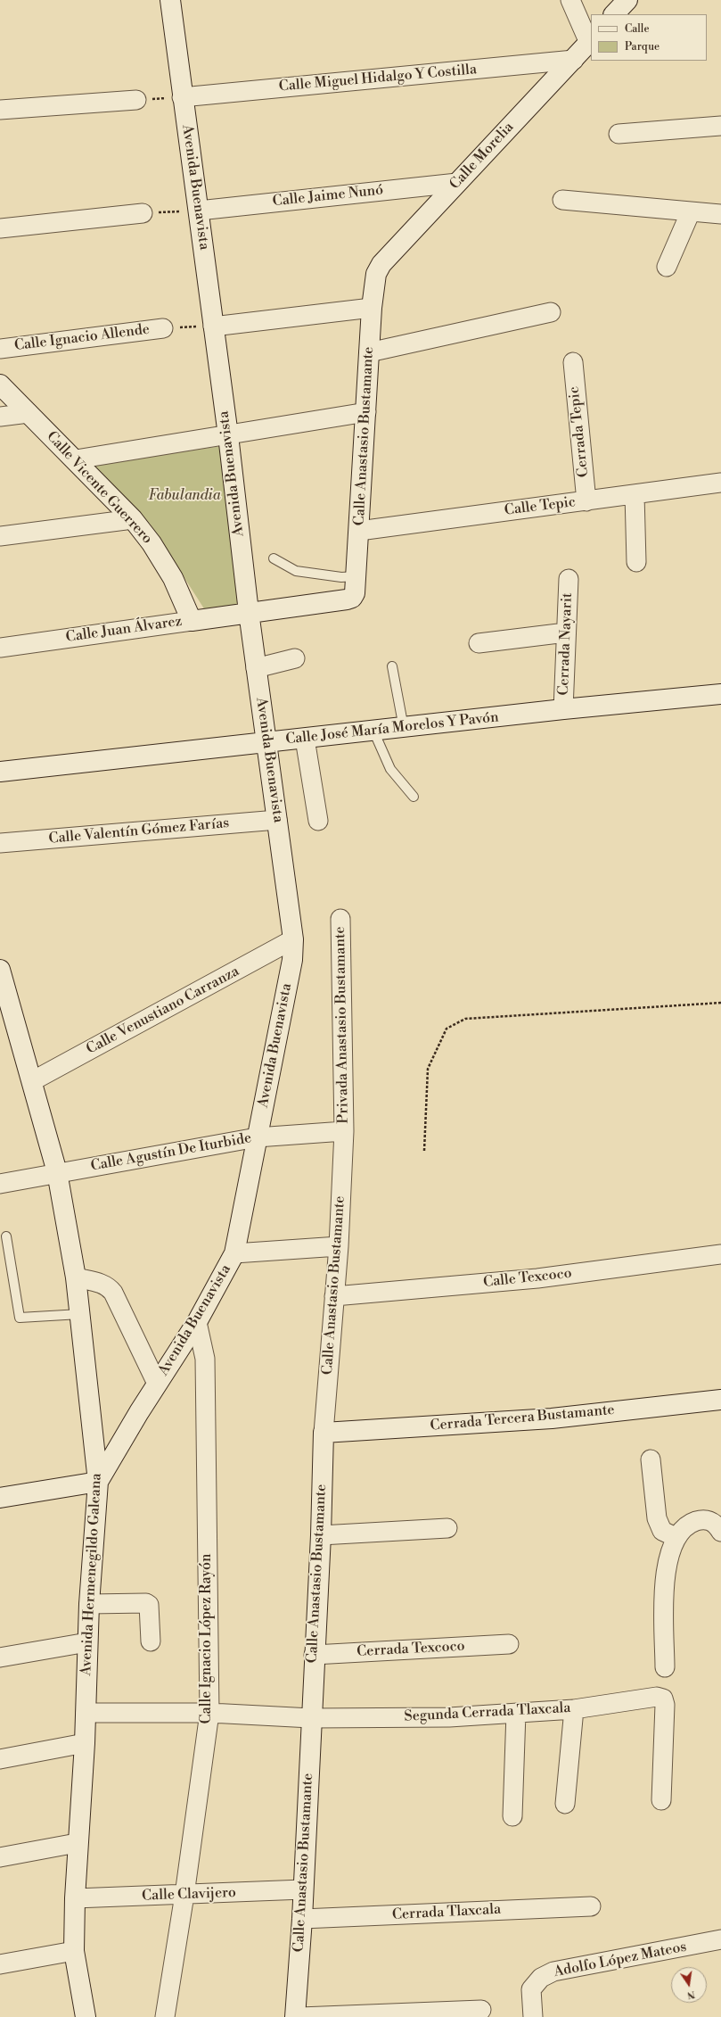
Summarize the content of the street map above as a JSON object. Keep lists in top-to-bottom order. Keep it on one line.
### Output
{"streets":{"main road":["Calle Morelia","Avenida Buenavista","Calle Anastasio Bustamante","Calle Vicente Guerrero","Calle Juan Álvarez","Calle José María Morelos Y Pavón","Cerrada Tercera Bustamante","Avenida Hermenegildo Galeana"],"street":["Calle Miguel Hidalgo Y Costilla","Calle Jaime Nunó","Calle Ignacio Allende","Cerrada Tepic","Calle Tepic","Cerrada Nayarit","Calle Valentín Gómez Farías","Calle Venustiano Carranza","Privada Anastasio Bustamante","Calle Agustín De Iturbide","Calle Texcoco","Calle Ignacio López Rayón","Cerrada Texcoco","Segunda Cerrada Tlaxcala","Calle Clavijero","Cerrada Tlaxcala","Adolfo López Mateos"]},"crossings":[["Calle Miguel Hidalgo Y Costilla","Calle Morelia"],["Calle Miguel Hidalgo Y Costilla","Avenida Buenavista"],["Calle Morelia","Calle Jaime Nunó"],["Calle Morelia","Calle Anastasio Bustamante"],["Avenida Buenavista","Calle Jaime Nunó"],["Avenida Buenavista","Calle Anastasio Bustamante"],["Avenida Buenavista","Calle Juan Álvarez"],["Avenida Buenavista","Calle José María Morelos Y Pavón"],["Avenida Buenavista","Calle Valentín Gómez Farías"],["Avenida Buenavista","Calle Venustiano Carranza"],["Avenida Buenavista","Calle Agustín De Iturbide"],["Avenida Buenavista","Avenida Hermenegildo Galeana"],["Avenida Buenavista","Calle Ignacio López Rayón"],["Cerrada Tepic","Calle Tepic"],["Calle Anastasio Bustamante","Calle Tepic"],["Calle Anastasio Bustamante","Calle Juan Álvarez"],["Calle Anastasio Bustamante","Privada Anastasio Bustamante"],["Calle Anastasio Bustamante","Calle Agustín De Iturbide"],["Calle Anastasio Bustamante","Calle Texcoco"],["Calle Anastasio Bustamante","Cerrada Tercera Bustamante"],["Calle Anastasio Bustamante","Cerrada Texcoco"],["Calle Anastasio Bustamante","Segunda Cerrada Tlaxcala"],["Calle Anastasio Bustamante","Calle Clavijero"],["Calle Anastasio Bustamante","Cerrada Tlaxcala"],["Calle Vicente Guerrero","Calle Juan Álvarez"],["Cerrada Nayarit","Calle José María Morelos Y Pavón"],["Calle Venustiano Carranza","Avenida Hermenegildo Galeana"],["Privada Anastasio Bustamante","Calle Agustín De Iturbide"],["Calle Agustín De Iturbide","Avenida Hermenegildo Galeana"],["Avenida Hermenegildo Galeana","Segunda Cerrada Tlaxcala"],["Avenida Hermenegildo Galeana","Calle Clavijero"],["Calle Ignacio López Rayón","Segunda Cerrada Tlaxcala"],["Calle Ignacio López Rayón","Calle Clavijero"]],"parks":["Fabulandia"],"legend":["Calle","Parque"],"north":"bottom"}
